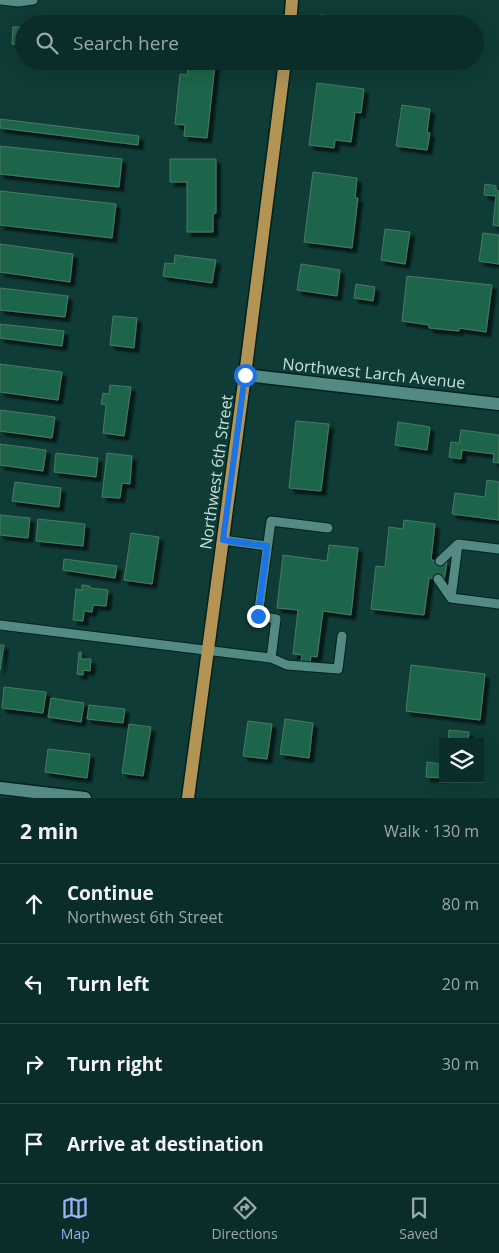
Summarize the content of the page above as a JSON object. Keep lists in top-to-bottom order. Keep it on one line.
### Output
{"streets":{"main road":["Northwest 6th Street"],"street":["Northwest Larch Avenue"]},"crossings":[["Northwest Larch Avenue","Northwest 6th Street"]],"page":{"search":"Search here","heading":["2 min","Walk · 130 m"],"list":[["Continue","Northwest 6th Street","80 m"],["Turn left","20 m"],["Turn right","30 m"],"Arrive at destination"],"nav":["Map","Directions","Saved"]}}
